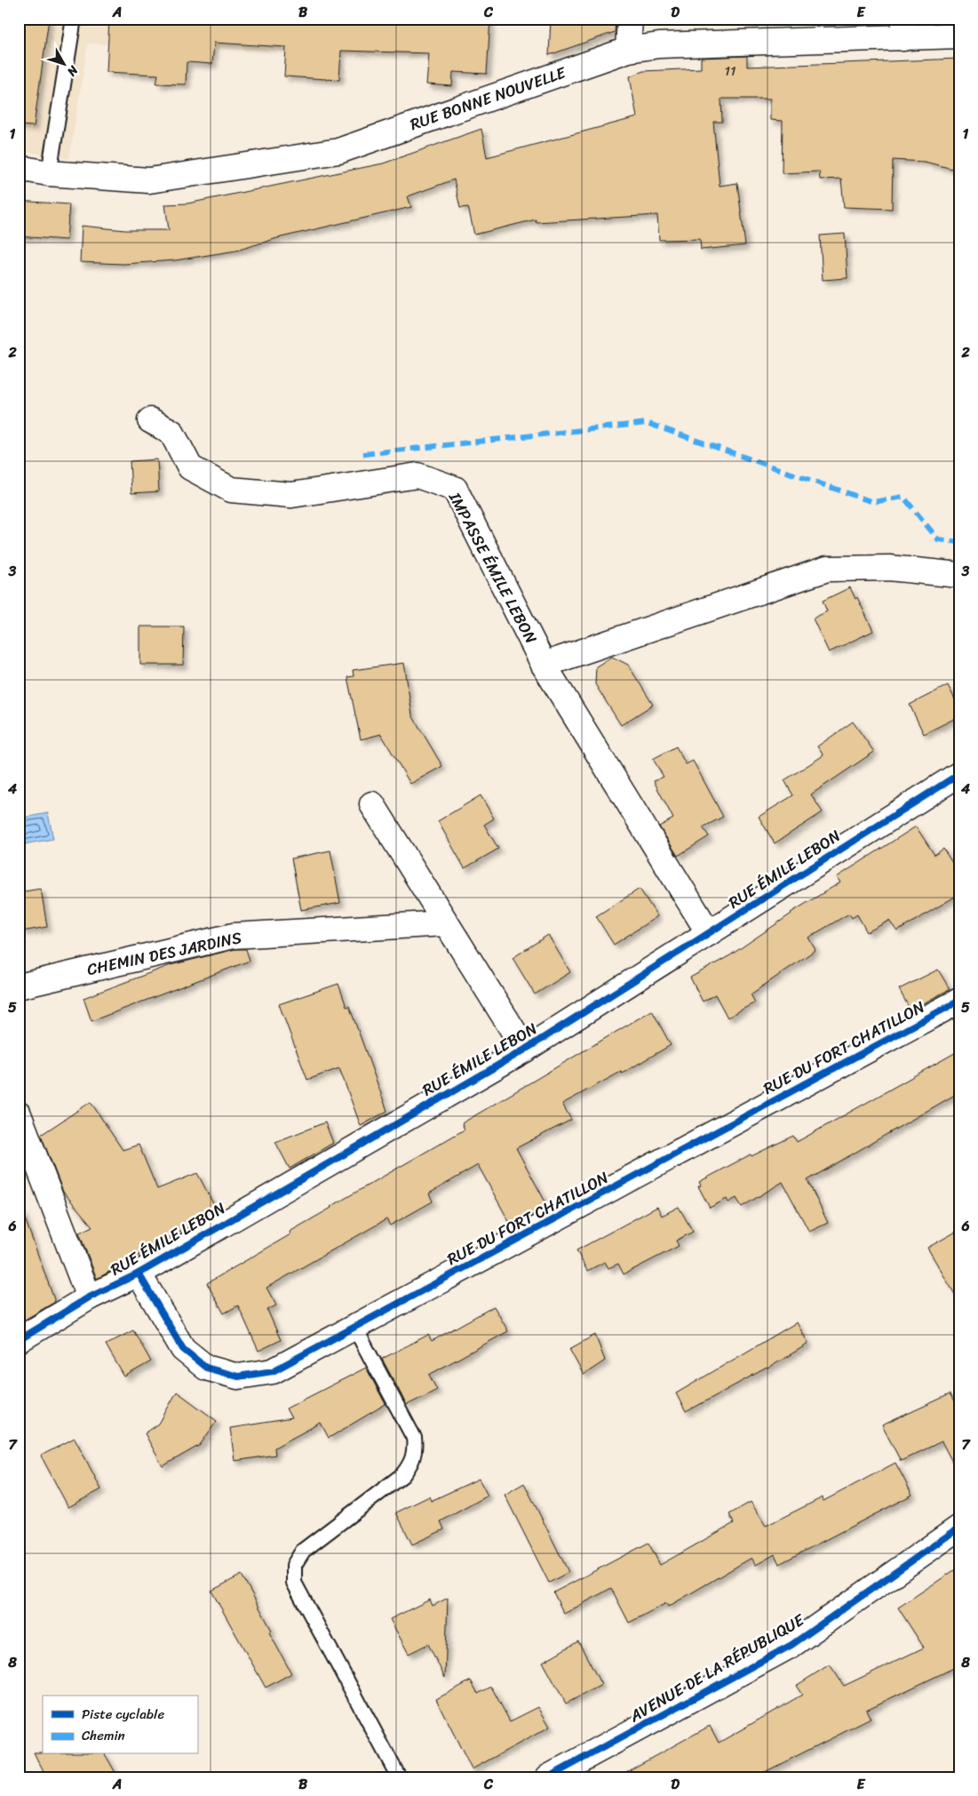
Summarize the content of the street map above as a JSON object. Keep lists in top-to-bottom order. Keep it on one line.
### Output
{"streets":{"street":["RUE BONNE NOUVELLE","IMPASSE ÉMILE LEBON","RUE ÉMILE LEBON","CHEMIN DES JARDINS","RUE DU FORT CHATILLON","AVENUE DE LA RÉPUBLIQUE"]},"crossings":[["IMPASSE ÉMILE LEBON","RUE ÉMILE LEBON"],["RUE ÉMILE LEBON","RUE DU FORT CHATILLON"]],"house_numbers":["11"],"legend":["Piste cyclable","Chemin"],"north":"bottom right","grid":{"columns":["A","B","C","D","E"],"rows":["1","2","3","4","5","6","7","8"]}}
